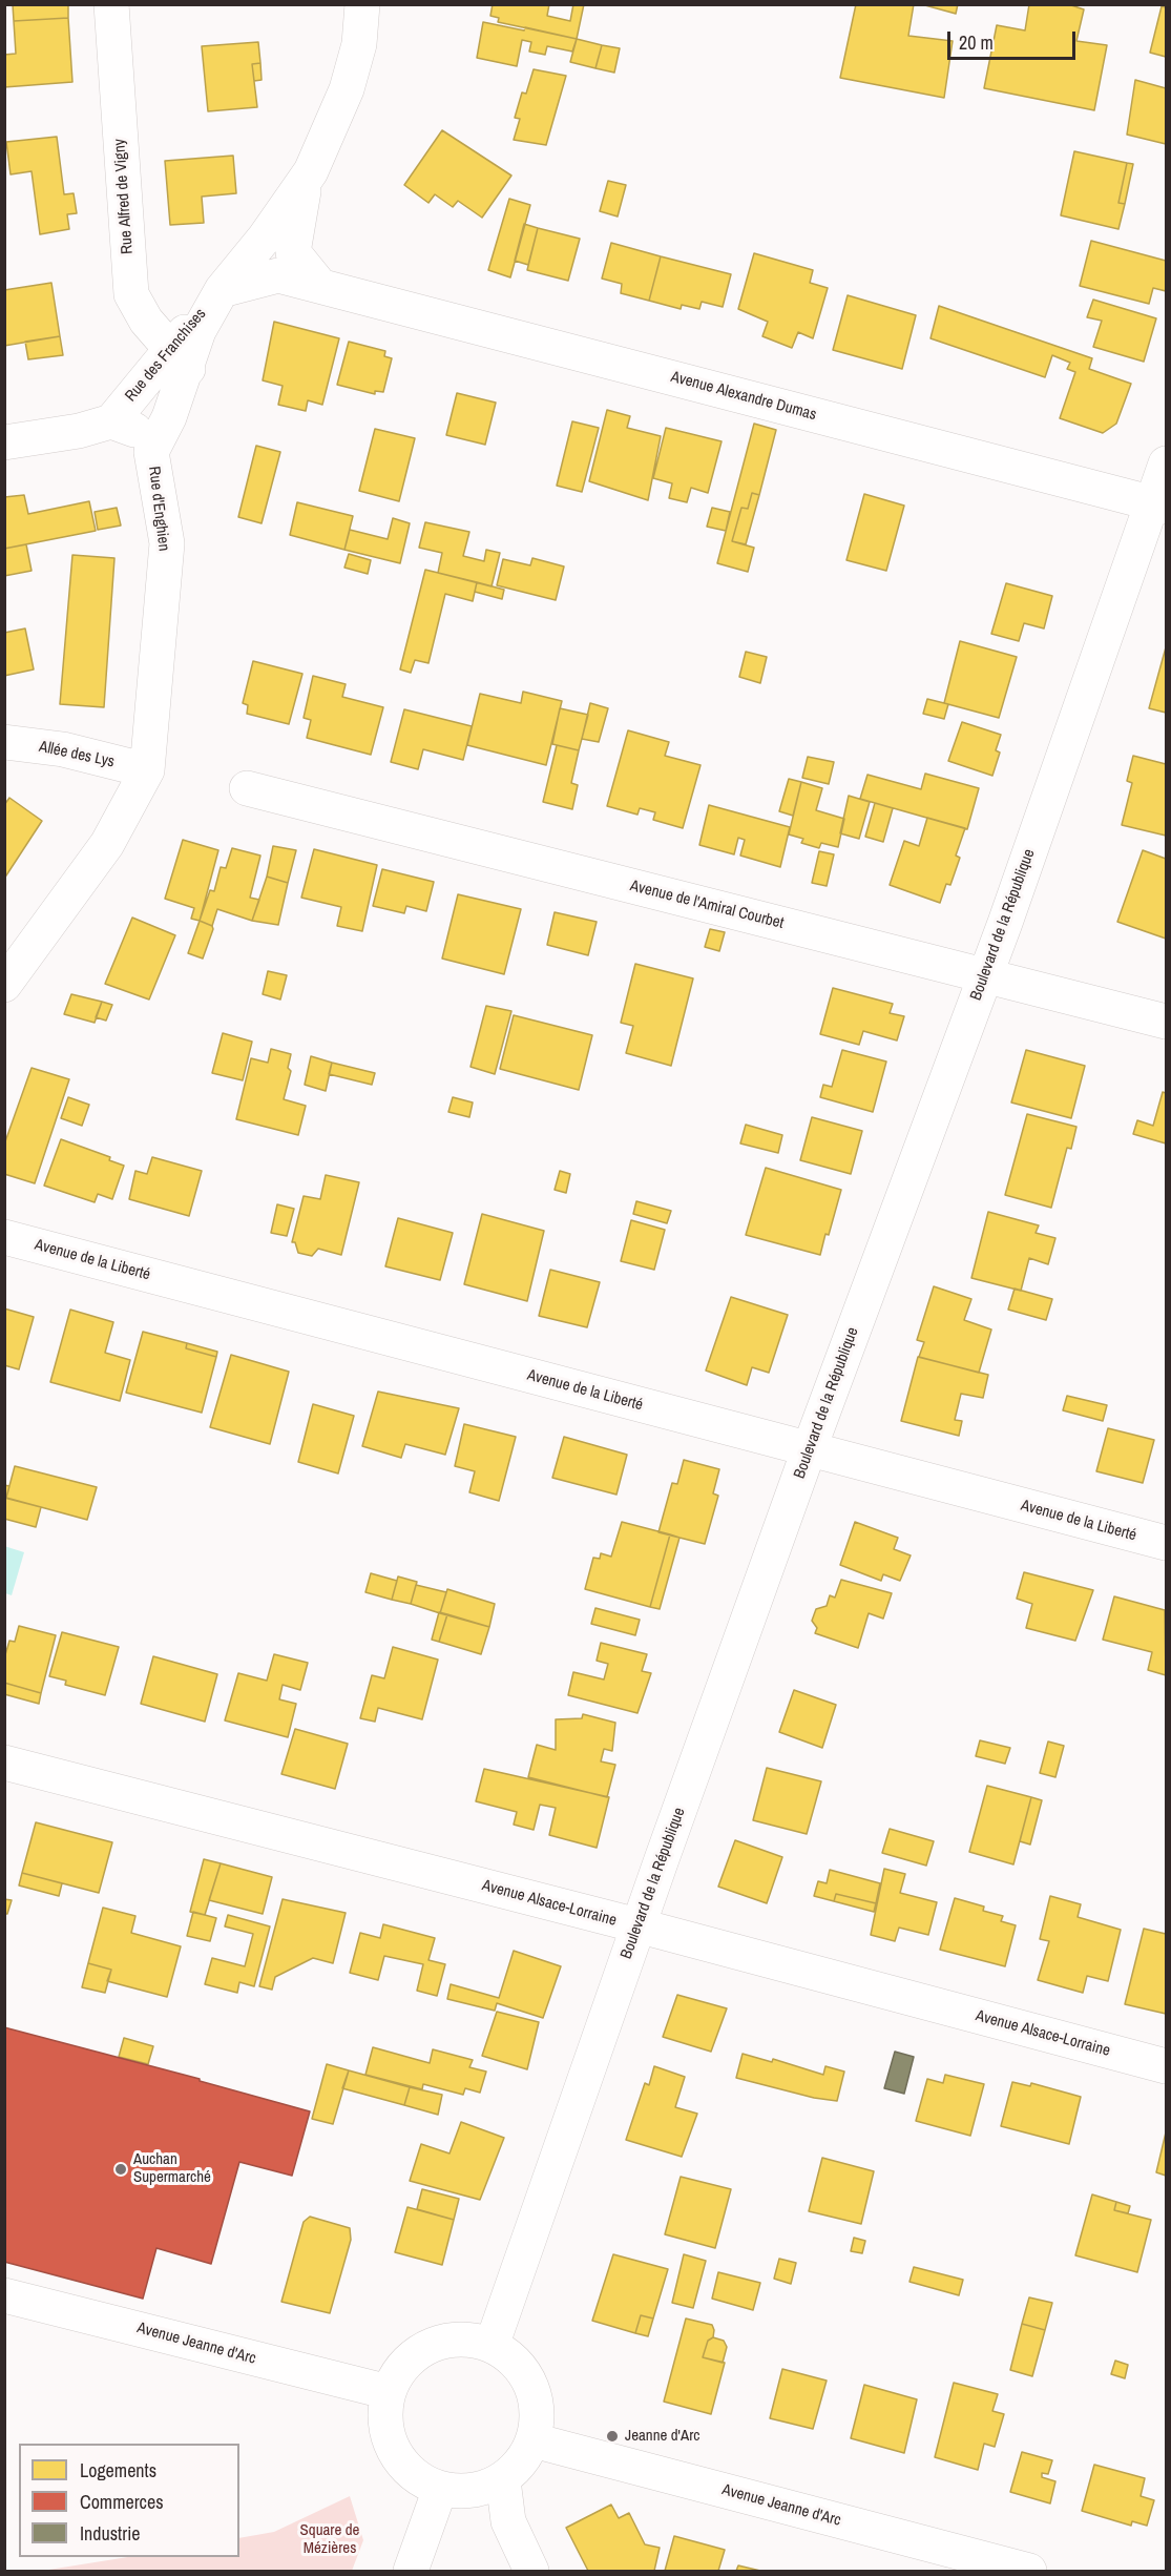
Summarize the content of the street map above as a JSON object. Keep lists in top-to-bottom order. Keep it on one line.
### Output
{"streets":{"street":["Rue Alfred de Vigny","Rue des Franchises","Avenue Alexandre Dumas","Rue d'Enghien","Allée des Lys","Avenue de l'Amiral Courbet","Boulevard de la République","Avenue de la Liberté","Avenue Alsace-Lorraine","Avenue Jeanne d'Arc"]},"crossings":[["Rue Alfred de Vigny","Rue des Franchises"],["Rue Alfred de Vigny","Rue d'Enghien"],["Rue des Franchises","Rue d'Enghien"],["Avenue Alexandre Dumas","Rue d'Enghien"],["Avenue Alexandre Dumas","Boulevard de la République"],["Rue d'Enghien","Allée des Lys"],["Avenue de l'Amiral Courbet","Boulevard de la République"],["Boulevard de la République","Avenue de la Liberté"],["Boulevard de la République","Avenue Alsace-Lorraine"],["Boulevard de la République","Avenue Jeanne d'Arc"]],"parks":["Square de Mézières"],"places":["Auchan Supermarché","Jeanne d'Arc"],"legend":["Logements","Commerces","Industrie"],"scale_bar":"20 m"}
